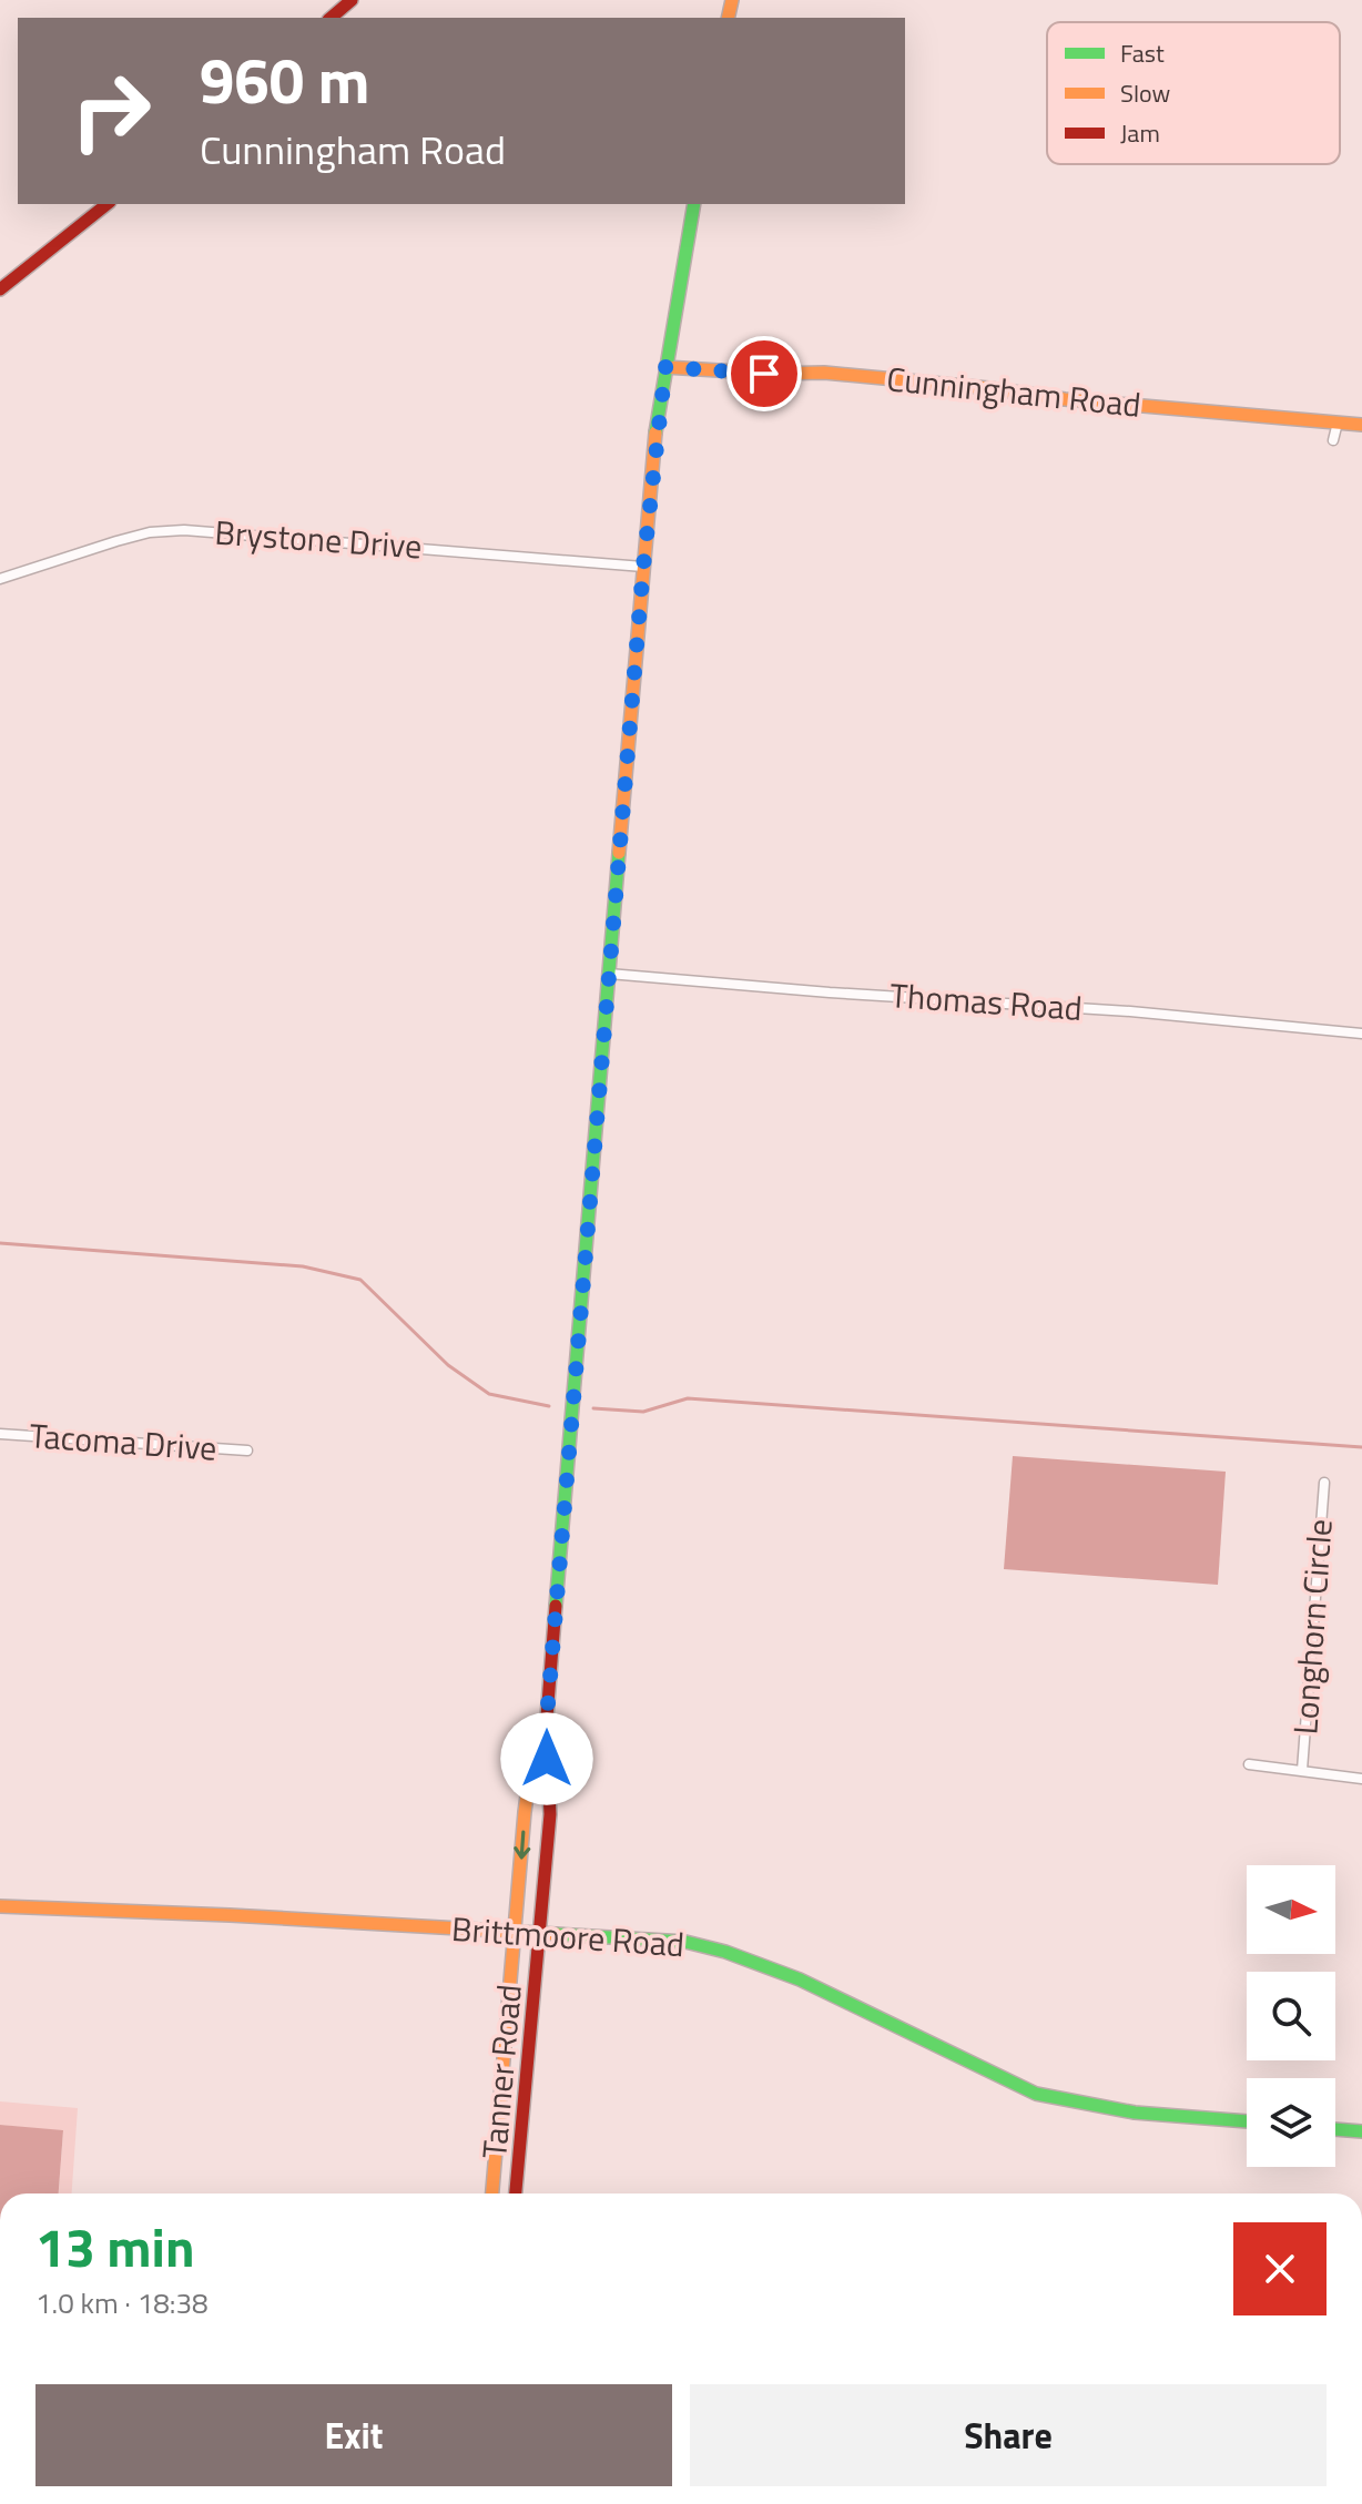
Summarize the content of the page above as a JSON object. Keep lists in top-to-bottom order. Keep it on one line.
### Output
{"streets":{"main road":["Cunningham Road","Brittmoore Road","Tanner Road"],"street":["Brystone Drive","Thomas Road","Tacoma Drive","Longhorn Circle"]},"crossings":[["Cunningham Road","Tanner Road"],["Brystone Drive","Tanner Road"],["Thomas Road","Tanner Road"],["Brittmoore Road","Tanner Road"]],"legend":["Fast","Slow","Jam"],"north":"right","page":{"turn":["960 m","Cunningham Road"],"heading":["13 min","1.0 km · 18:38"],"buttons":["Exit","Share"]}}
